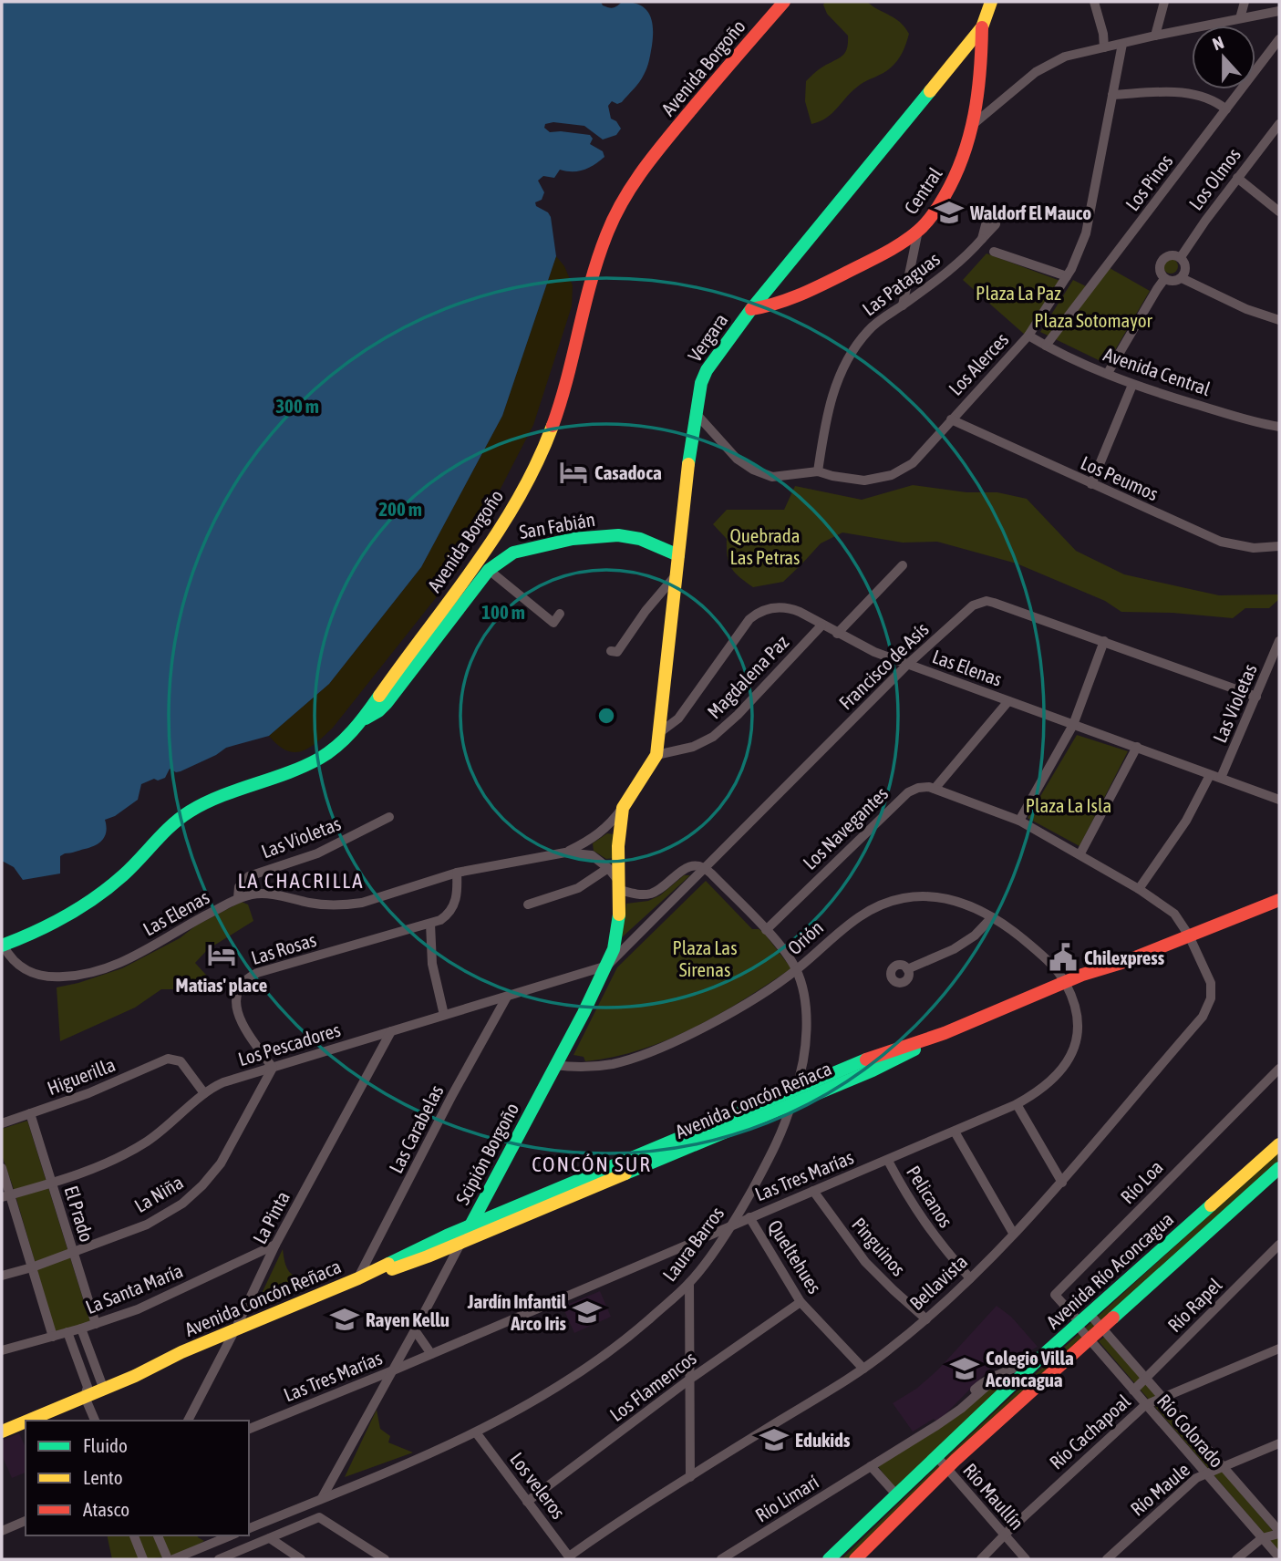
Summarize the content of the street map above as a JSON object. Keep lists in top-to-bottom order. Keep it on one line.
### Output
{"streets":{"main road":["Avenida Borgoño","Central","Vergara","San Fabián","Avenida Concón Reñaca","Scipión Borgoño","Avenida Río Aconcagua"],"street":["Los Olmos","Los Pinos","Las Pataguas","Los Alerces","Avenida Central","Los Peumos","Francisco de Asís","Las Elenas","Magdalena Paz","Las Violetas","Los Navegantes","Orión","Las Rosas","Los Pescadores","Higuerilla","Las Carabelas","Las Tres Marías","Río Loa","La Niña","Pelicanos","El Prado","La Pinta","Laura Barros","Pinguinos","Queltehues","Bellavista","La Santa María","Río Rapel","Los Flamencos","Río Colorado","Río Cachapoal","Los veleros","Río Maule","Río Maullín","Río Limarí"]},"crossings":[["Avenida Borgoño","San Fabián"],["Avenida Borgoño","Las Elenas"],["Los Olmos","Avenida Central"],["Los Pinos","Avenida Central"],["Central","Vergara"],["Las Pataguas","Los Alerces"],["Vergara","Los Alerces"],["Vergara","San Fabián"],["Vergara","Las Elenas"],["Vergara","Magdalena Paz"],["Vergara","Scipión Borgoño"],["Los Alerces","Avenida Central"],["Los Alerces","Los Peumos"],["Francisco de Asís","Las Elenas"],["Francisco de Asís","Las Violetas"],["Francisco de Asís","Los Pescadores"],["Francisco de Asís","Scipión Borgoño"],["Francisco de Asís","Laura Barros"],["Las Elenas","Magdalena Paz"],["Las Elenas","Las Violetas"],["Las Elenas","Las Rosas"],["Las Elenas","Scipión Borgoño"],["Los Navegantes","Laura Barros"],["Orión","Avenida Concón Reñaca"],["Orión","Scipión Borgoño"],["Orión","Las Tres Marías"],["Orión","Laura Barros"],["Las Rosas","Los Pescadores"],["Las Rosas","La Niña"],["Los Pescadores","Higuerilla"],["Los Pescadores","Las Carabelas"],["Los Pescadores","Scipión Borgoño"],["Los Pescadores","La Niña"],["Los Pescadores","El Prado"],["Los Pescadores","La Pinta"],["Higuerilla","El Prado"],["Avenida Concón Reñaca","Las Carabelas"],["Avenida Concón Reñaca","Scipión Borgoño"],["Avenida Concón Reñaca","Las Tres Marías"],["Avenida Concón Reñaca","La Pinta"],["Avenida Concón Reñaca","Laura Barros"],["Avenida Concón Reñaca","Bellavista"],["Scipión Borgoño","Las Tres Marías"],["Scipión Borgoño","Laura Barros"],["Las Tres Marías","Pelicanos"],["Las Tres Marías","Laura Barros"],["Las Tres Marías","Pinguinos"],["Las Tres Marías","Queltehues"],["Río Loa","Avenida Río Aconcagua"],["Río Loa","Río Colorado"],["La Niña","El Prado"],["Pelicanos","Bellavista"],["El Prado","La Santa María"],["La Pinta","La Santa María"],["Laura Barros","Los veleros"],["Pinguinos","Bellavista"],["Queltehues","Bellavista"],["Queltehues","Los Flamencos"],["Avenida Río Aconcagua","Río Colorado"],["Avenida Río Aconcagua","Río Maullín"],["Avenida Río Aconcagua","Río Limarí"],["Bellavista","Los veleros"],["Río Rapel","Río Colorado"],["Los Flamencos","Los veleros"],["Río Colorado","Río Cachapoal"],["Río Colorado","Río Maule"],["Río Cachapoal","Río Maullín"]],"districts":["LA CHACRILLA","CONCÓN SUR"],"parks":["Plaza La Paz","Plaza Sotomayor","Quebrada Las Petras","Plaza La Isla","Plaza Las Sirenas"],"places":{"school or university":["Waldorf El Mauco","Jardín Infantil Arco Iris","Rayen Kellu","Colegio Villa Aconcagua","Edukids"],"hotel":["Casadoca","Matias' place"],"public building":["Chilexpress"]},"legend":["Fluido","Lento","Atasco"],"north":"top","rings":["300 m","200 m","100 m"]}
